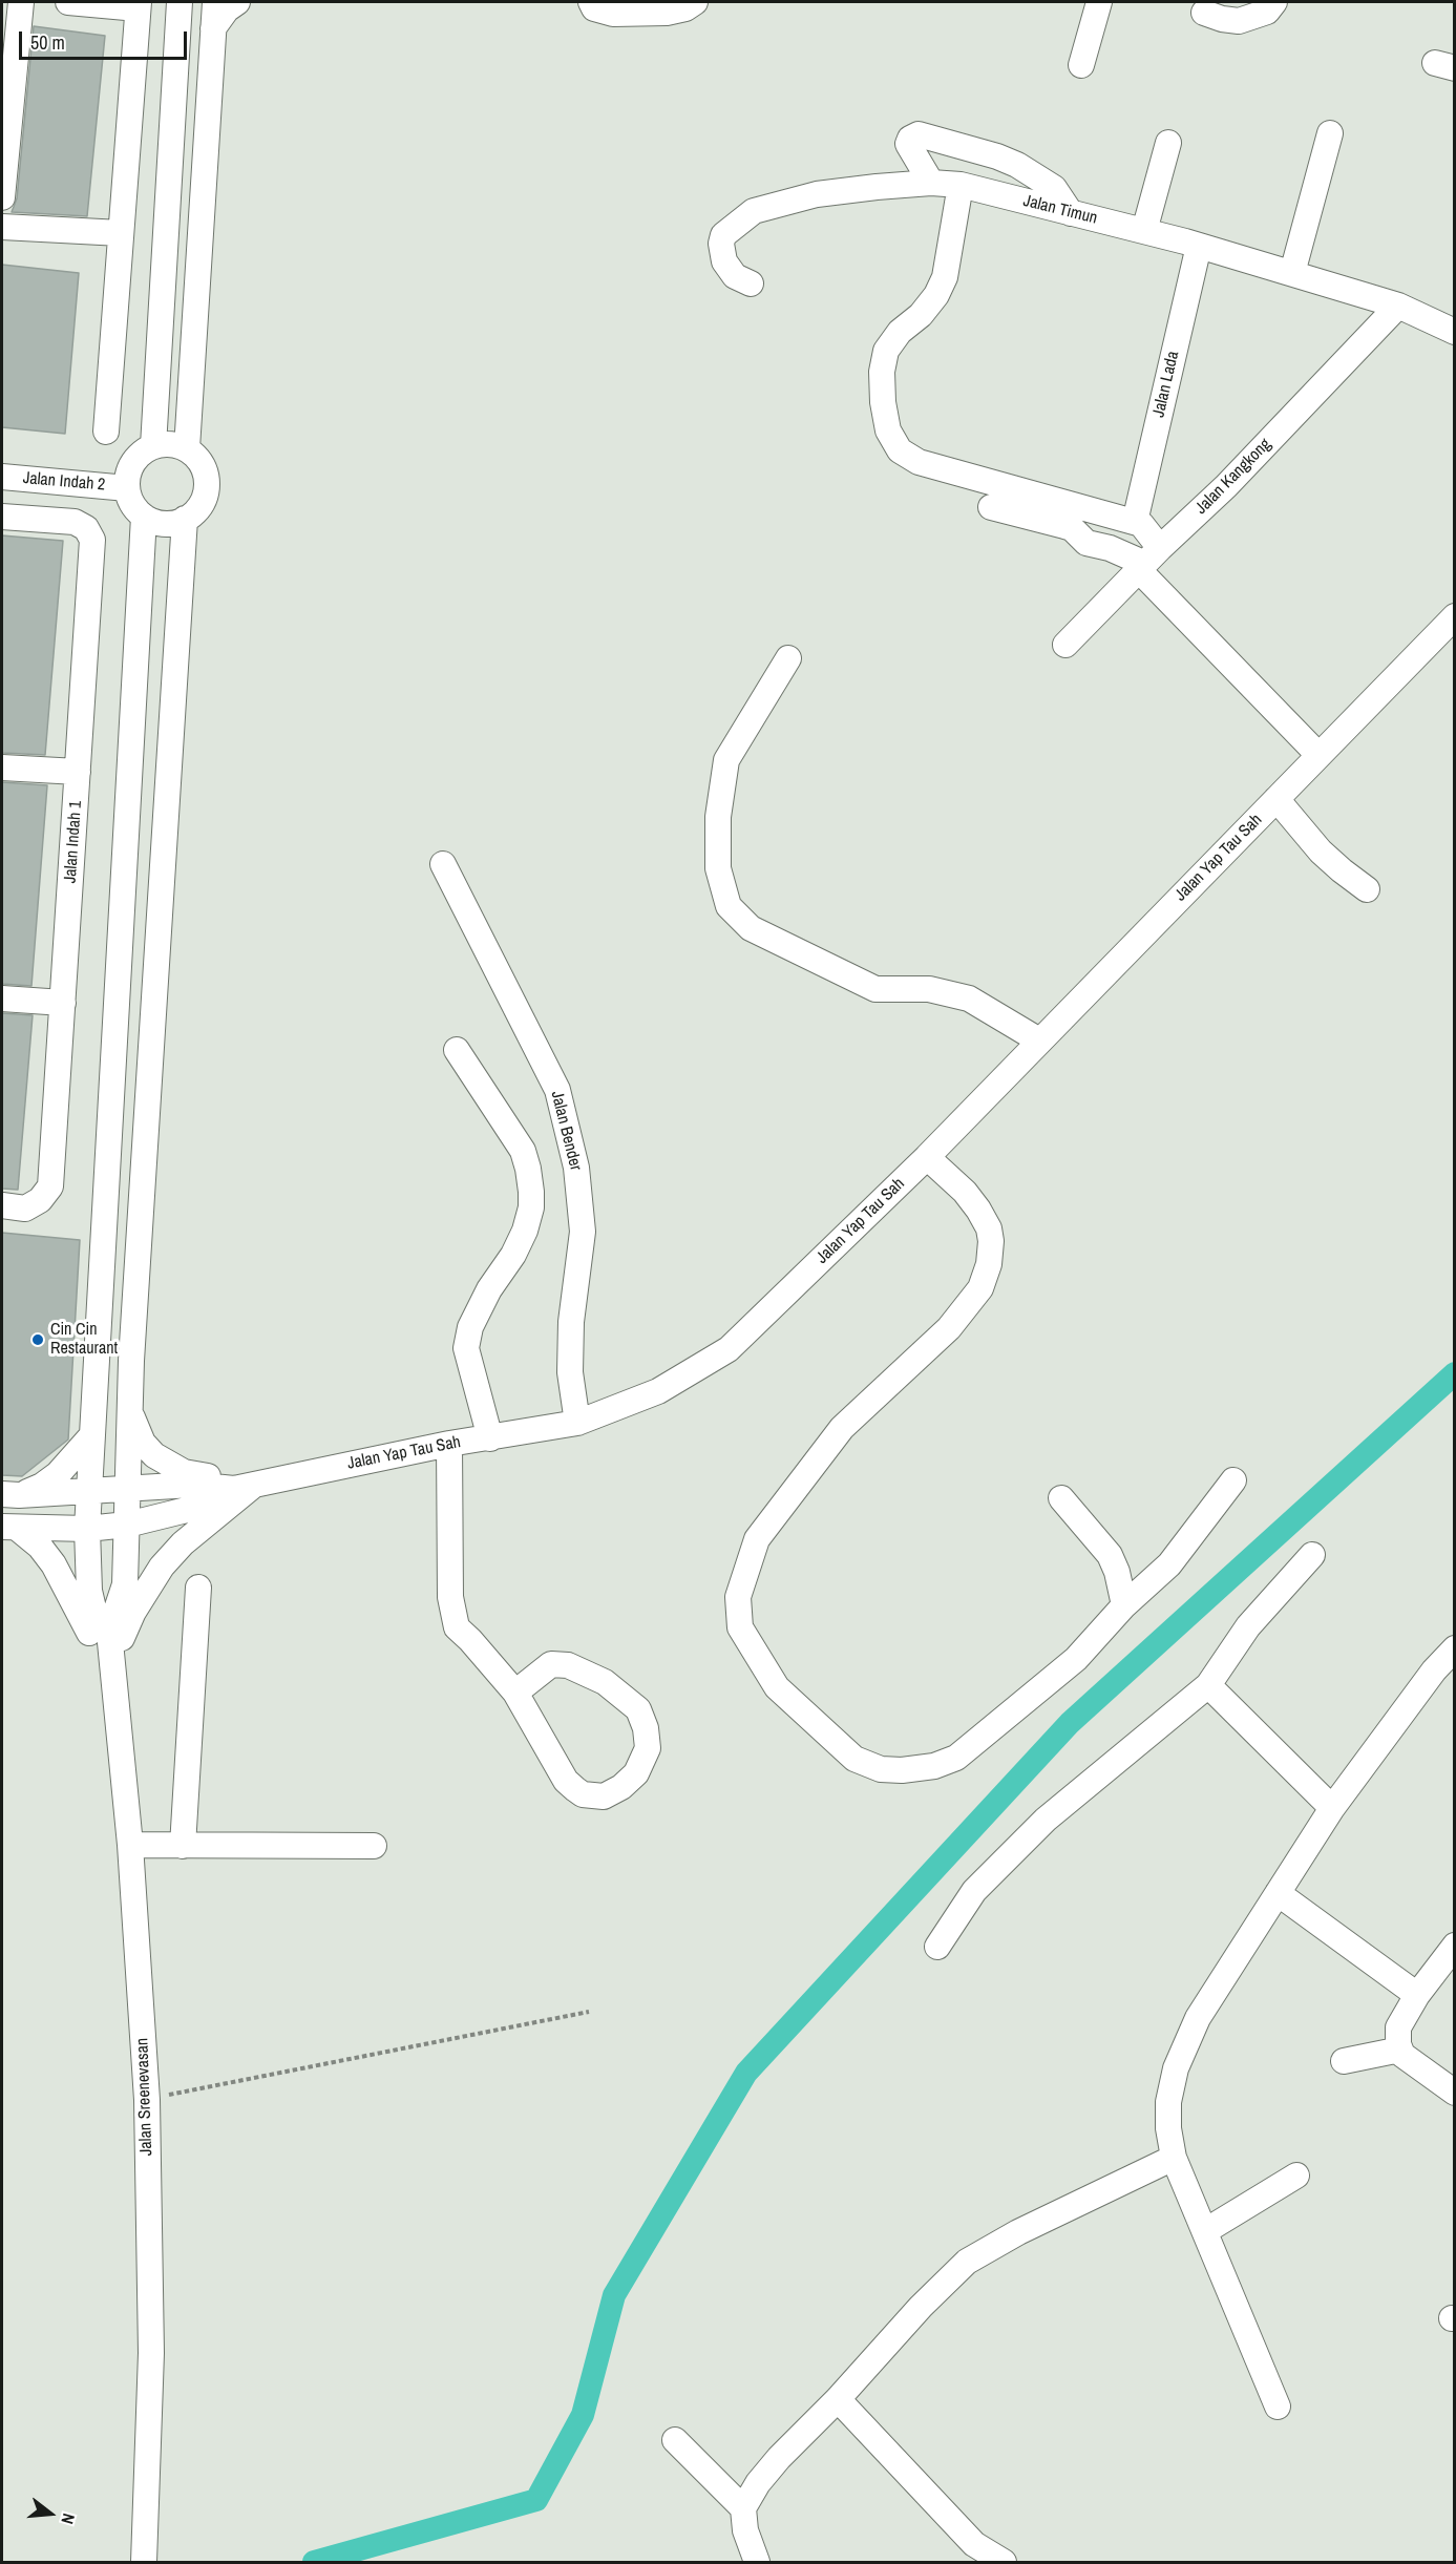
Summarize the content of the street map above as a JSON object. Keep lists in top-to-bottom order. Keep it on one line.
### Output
{"streets":{"street":["Jalan Timun","Jalan Lada","Jalan Kangkong","Jalan Indah 2","Jalan Indah 1","Jalan Yap Tau Sah","Jalan Bender","Jalan Sreenevasan"]},"crossings":[["Jalan Timun","Jalan Lada"],["Jalan Timun","Jalan Kangkong"],["Jalan Yap Tau Sah","Jalan Bender"]],"places":["Cin Cin Restaurant"],"scale_bar":"50 m","north":"right"}
